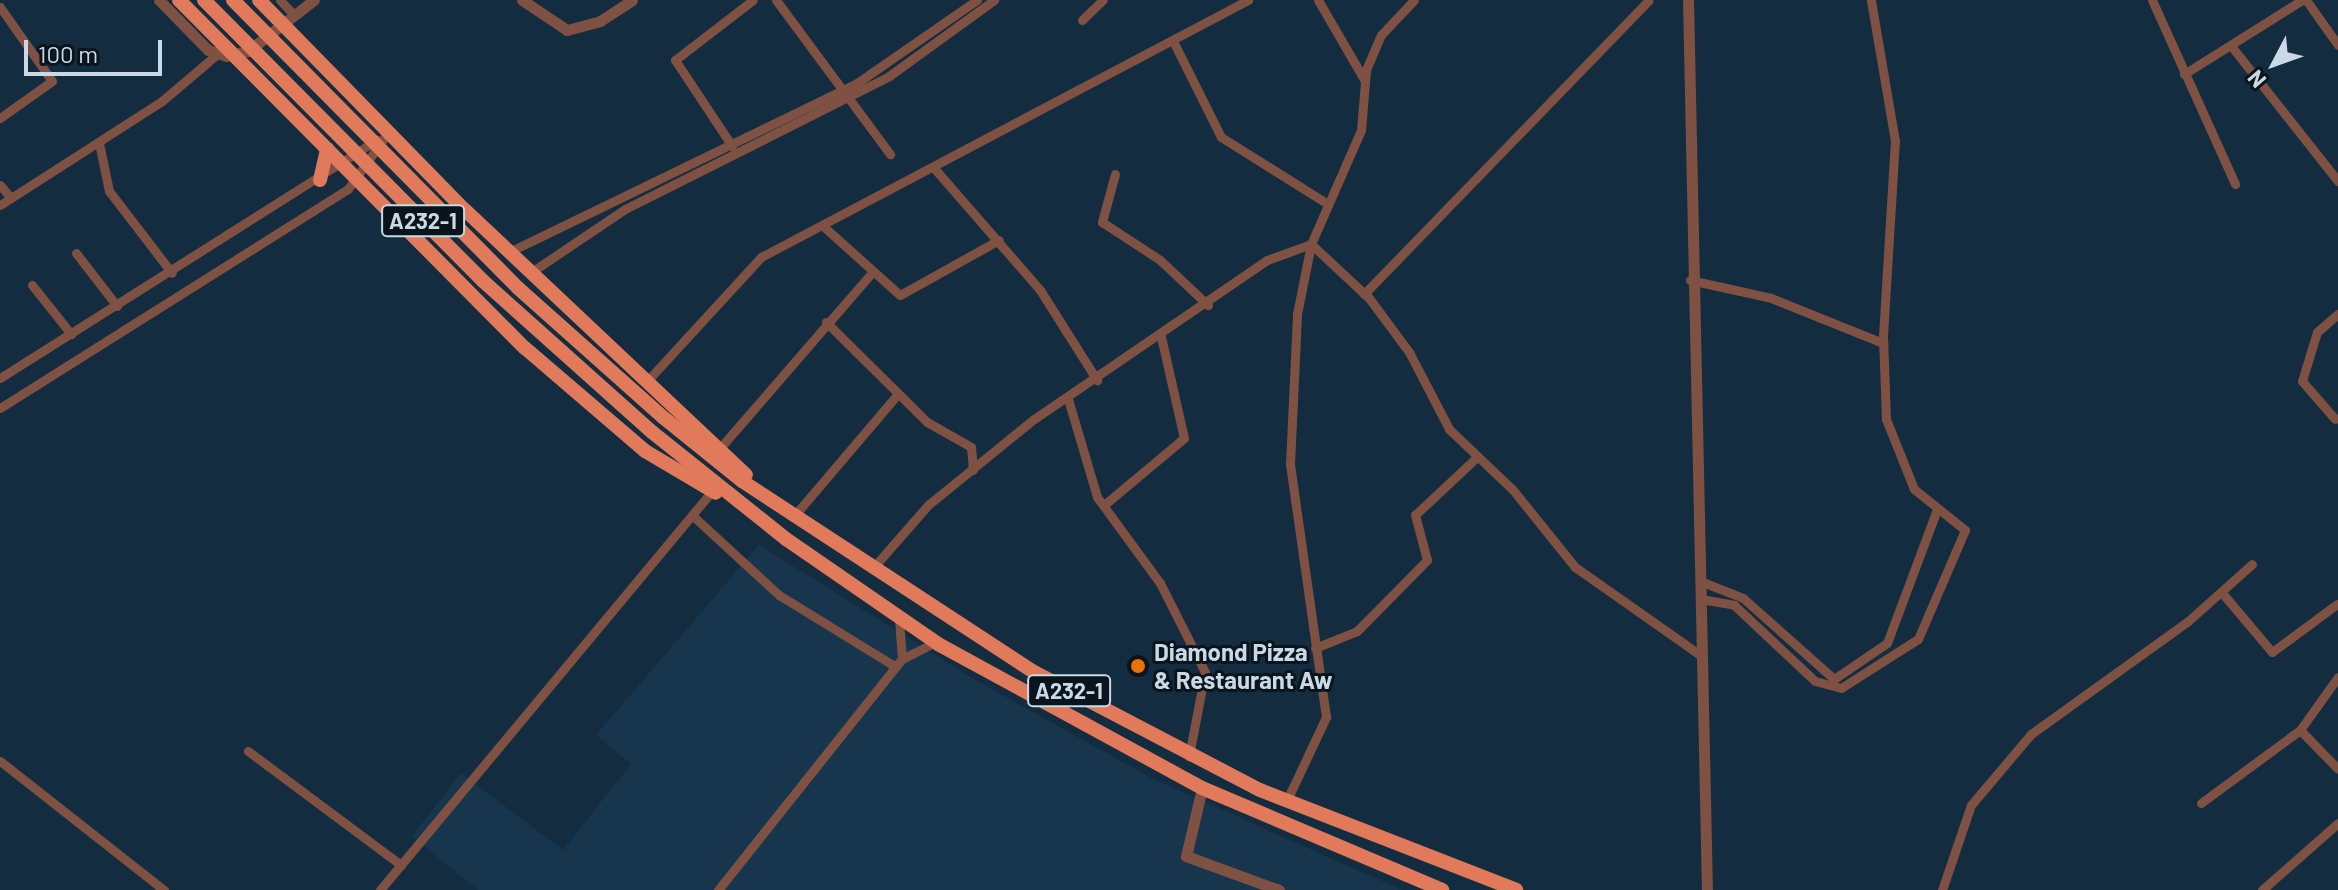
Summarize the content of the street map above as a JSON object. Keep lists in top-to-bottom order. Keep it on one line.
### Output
{"streets":{"highway":["A232-1"]},"places":["Diamond Pizza & Restaurant Aw"],"scale_bar":"100 m","north":"bottom left"}
